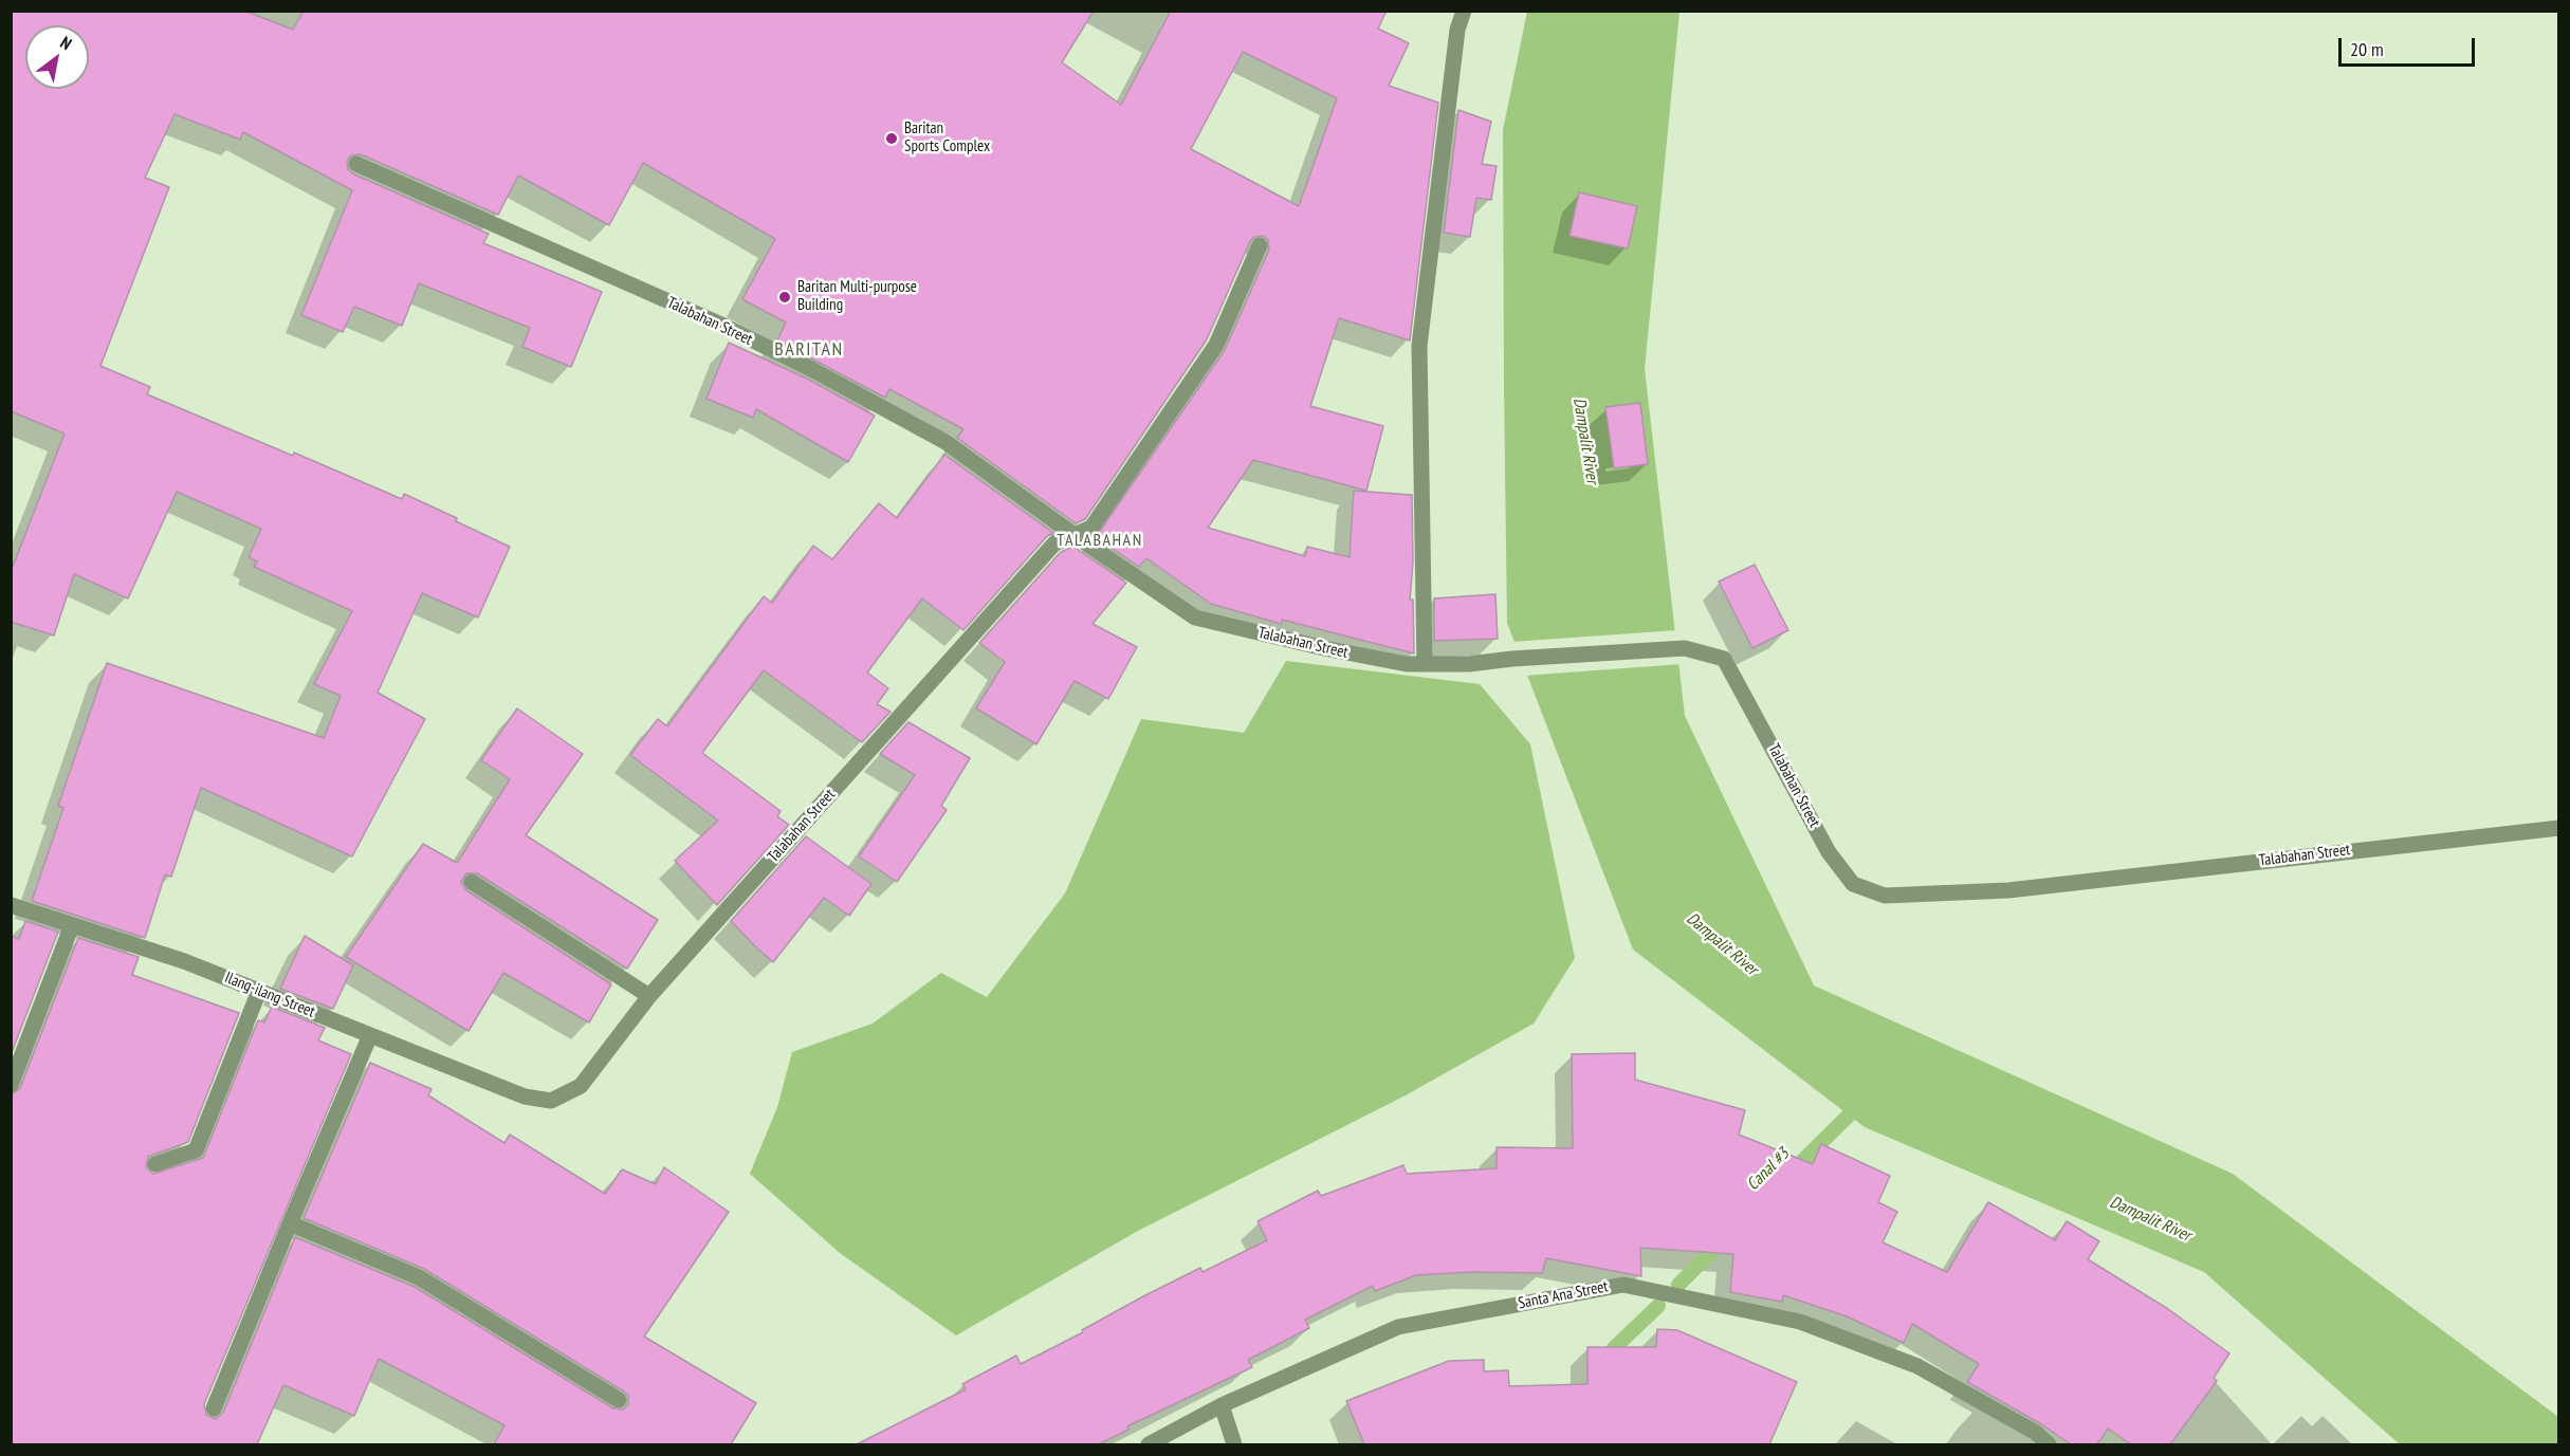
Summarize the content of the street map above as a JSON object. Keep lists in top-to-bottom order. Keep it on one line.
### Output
{"streets":{"street":["Talabahan Street","Ilang-ilang Street","Santa Ana Street"]},"crossings":[["Talabahan Street","Ilang-ilang Street"]],"districts":["BARITAN","TALABAHAN"],"water":["Dampalit River","Canal #3"],"places":["Baritan Sports Complex","Baritan Multi-purpose Building"],"scale_bar":"20 m","north":"top right"}
